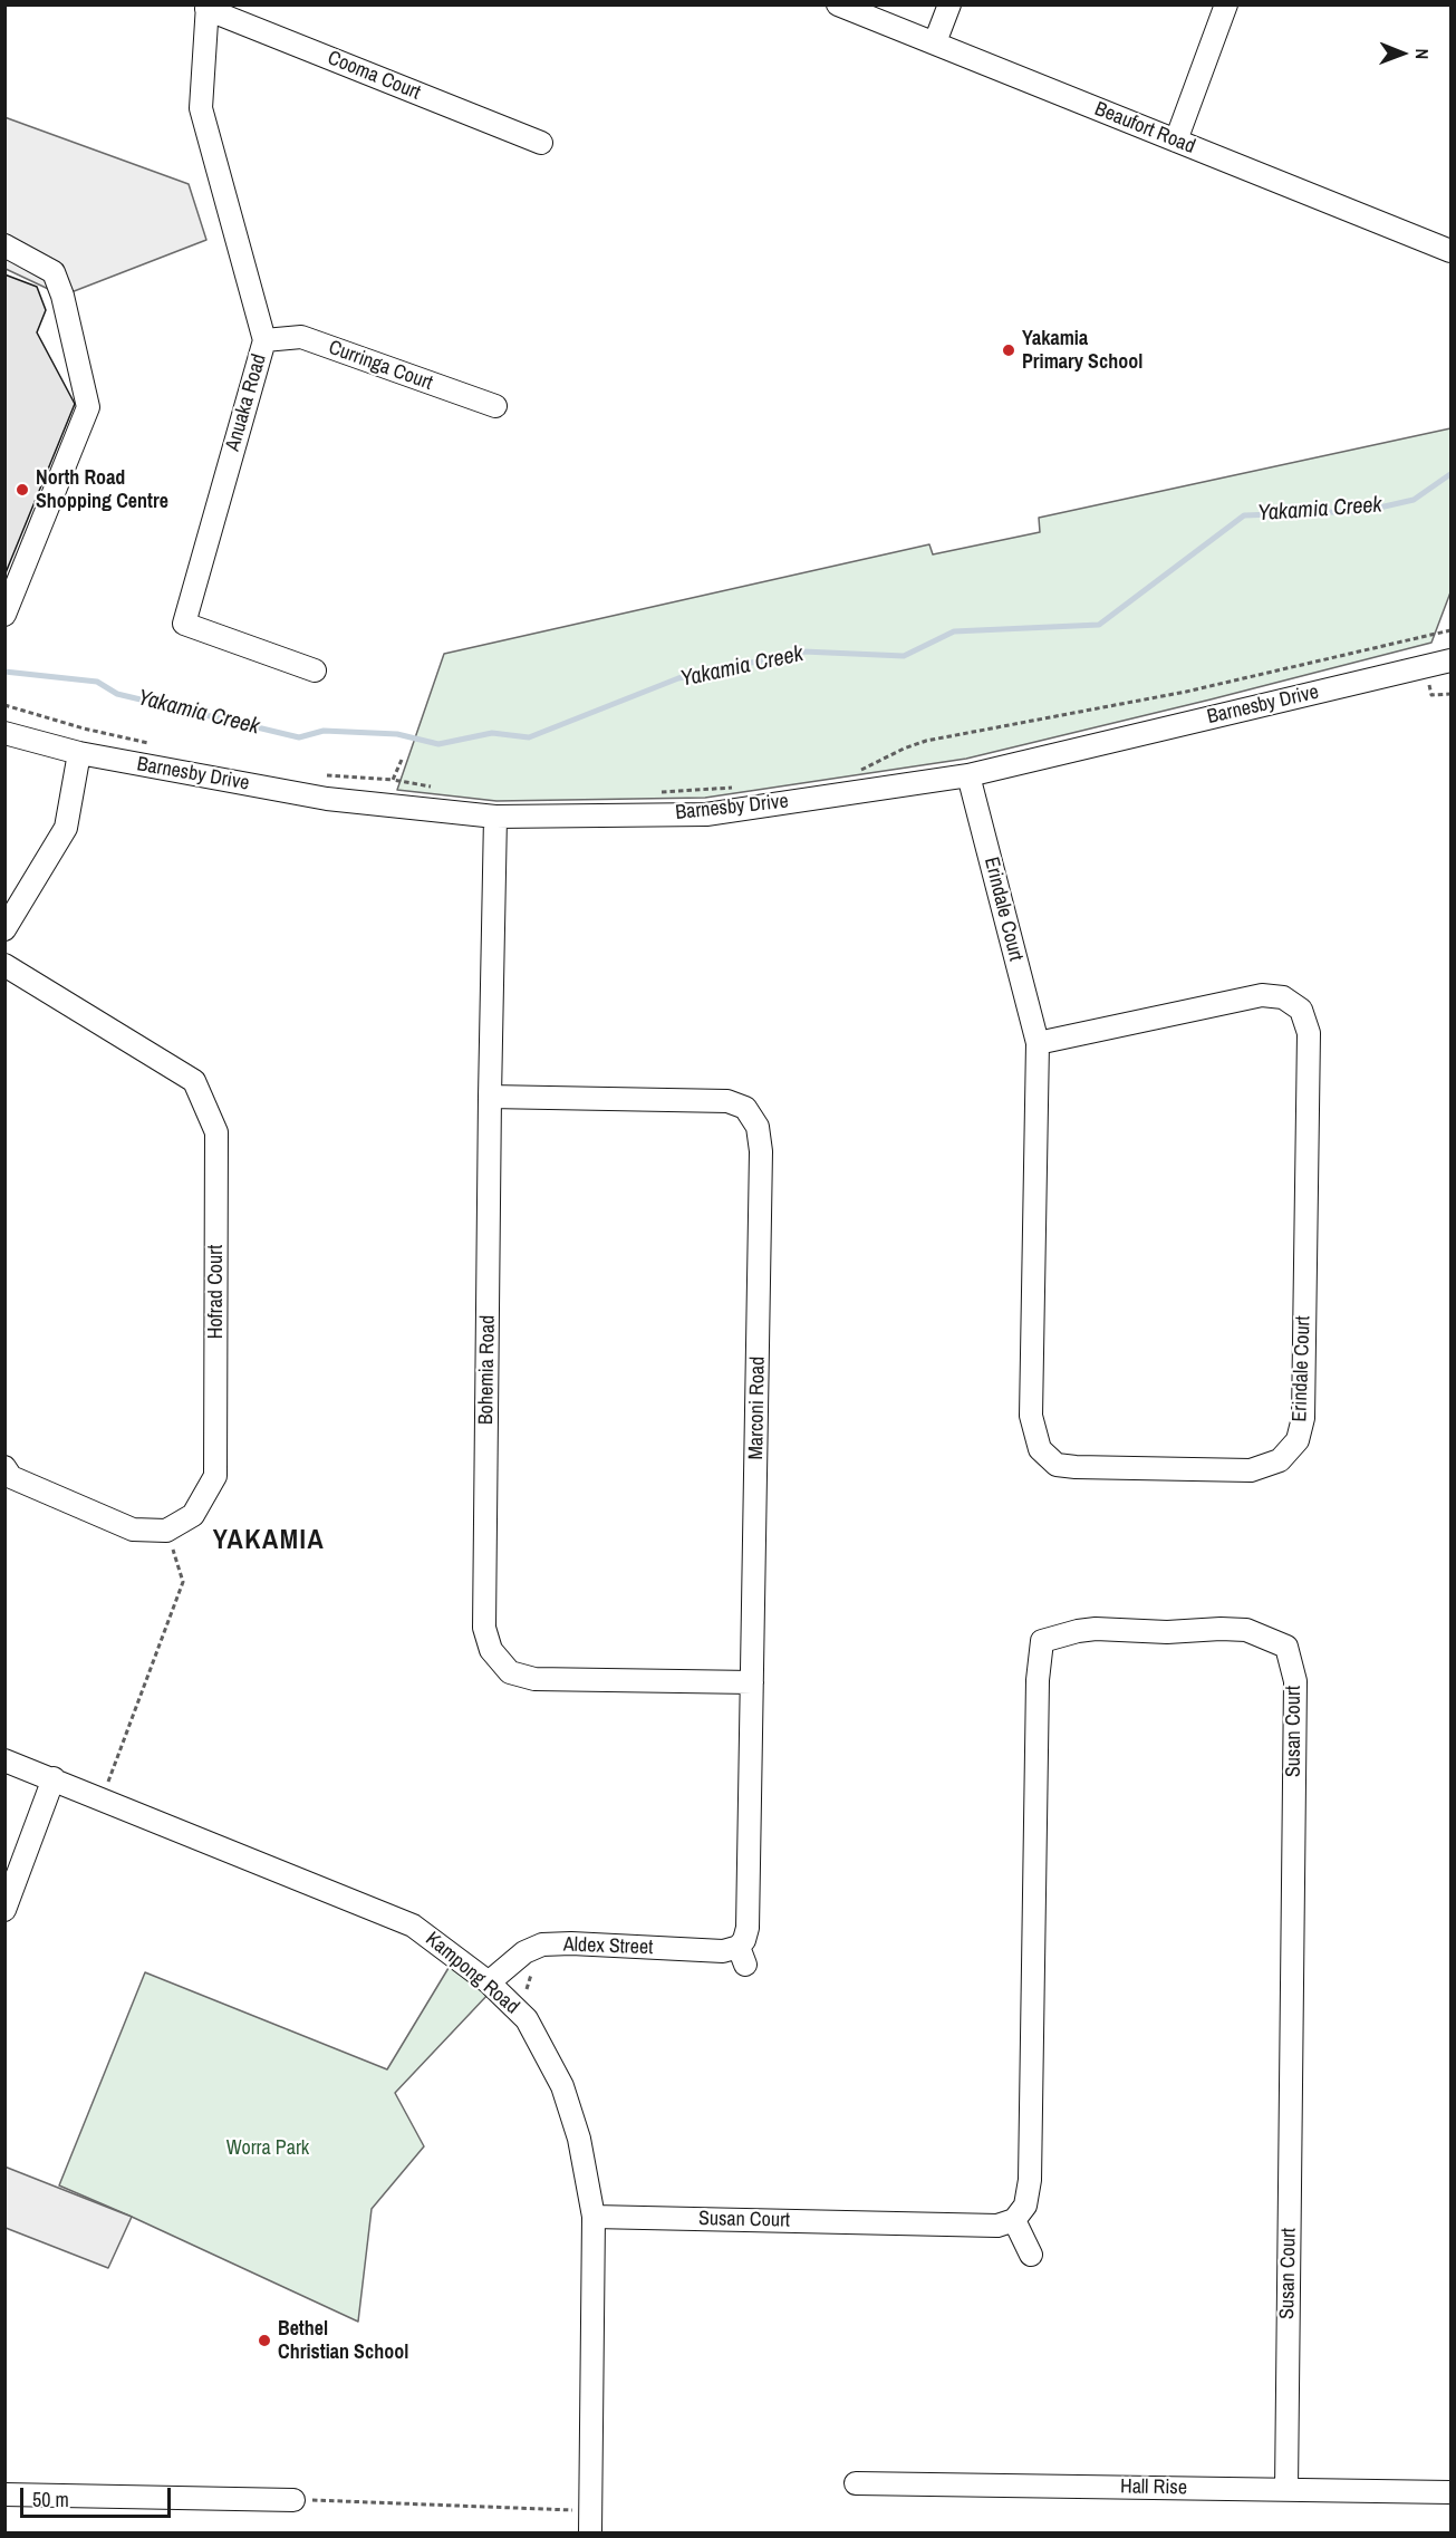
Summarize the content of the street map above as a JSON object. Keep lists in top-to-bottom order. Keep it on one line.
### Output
{"streets":{"street":["Cooma Court","Beaufort Road","Curringa Court","Anuaka Road","Barnesby Drive","Erindale Court","Hofrad Court","Bohemia Road","Marconi Road","Susan Court","Aldex Street","Kampong Road","Hall Rise"]},"crossings":[["Cooma Court","Anuaka Road"],["Curringa Court","Anuaka Road"],["Barnesby Drive","Erindale Court"],["Barnesby Drive","Bohemia Road"],["Bohemia Road","Marconi Road"],["Marconi Road","Aldex Street"],["Susan Court","Kampong Road"],["Susan Court","Hall Rise"],["Aldex Street","Kampong Road"]],"districts":["YAKAMIA"],"water":["Yakamia Creek"],"parks":["Worra Park"],"places":["Yakamia Primary School","North Road Shopping Centre","Bethel Christian School"],"scale_bar":"50 m","north":"right"}
